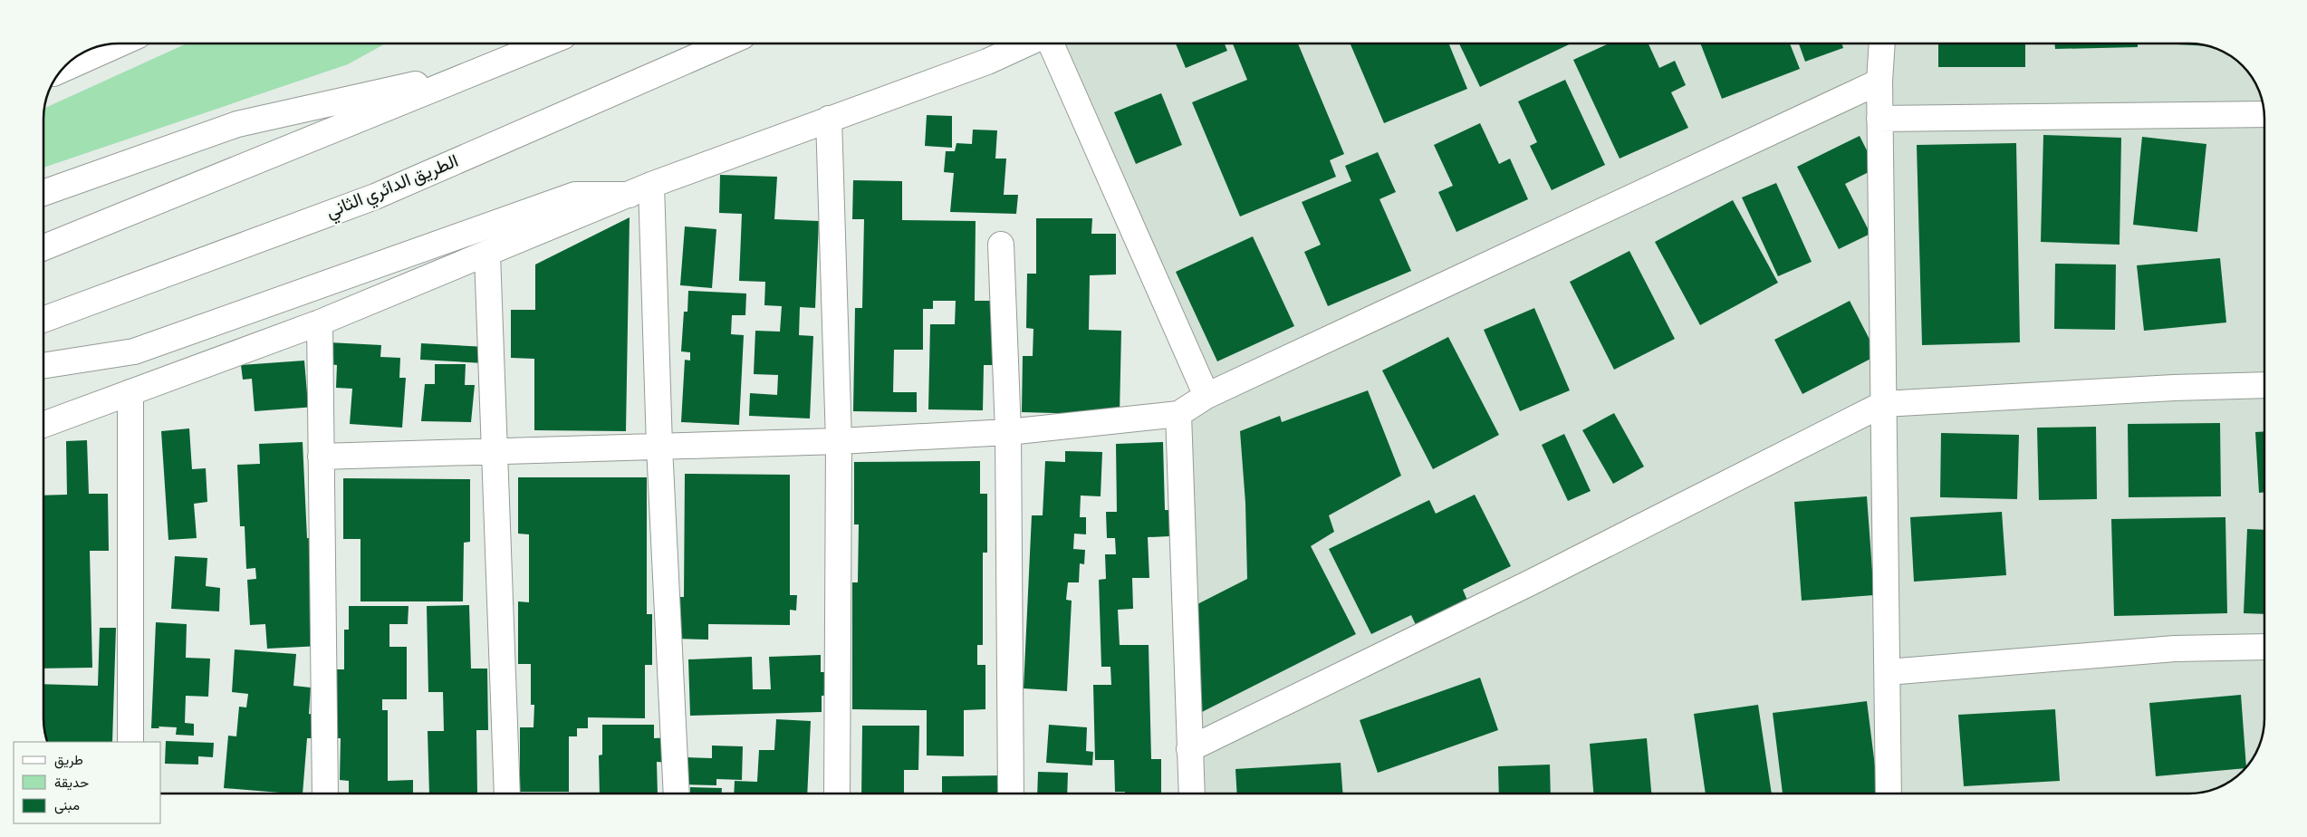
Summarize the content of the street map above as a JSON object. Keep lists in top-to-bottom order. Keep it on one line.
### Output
{"streets":{"main road":["الطريق الدائري الثاني"]},"legend":["طريق","حديقة","مبنى"]}
